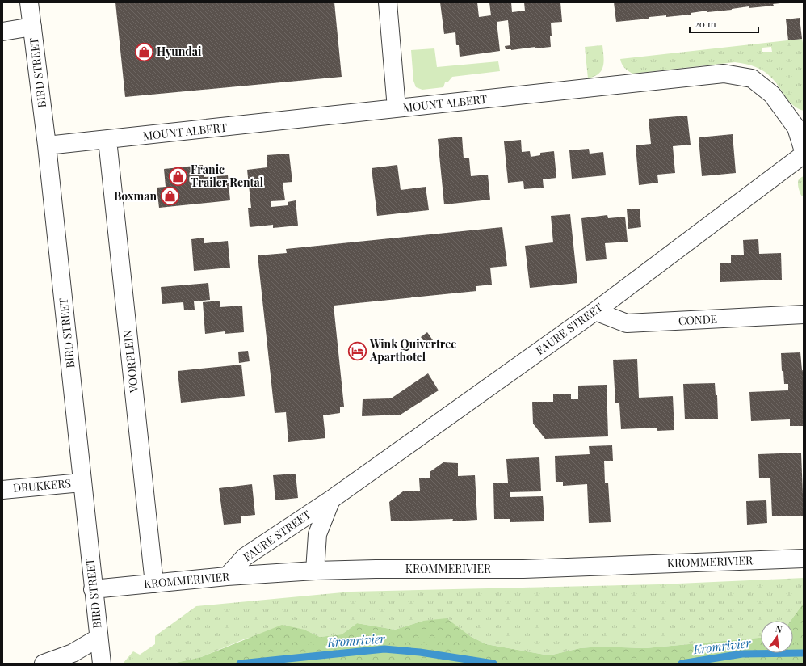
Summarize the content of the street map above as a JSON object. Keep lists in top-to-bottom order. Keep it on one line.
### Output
{"streets":{"street":["BIRD STREET","MOUNT ALBERT","CONDE","FAURE STREET","VOORPLEIN","DRUKKERS","KROMMERIVIER"]},"crossings":[["BIRD STREET","MOUNT ALBERT"],["BIRD STREET","DRUKKERS"],["BIRD STREET","KROMMERIVIER"],["MOUNT ALBERT","VOORPLEIN"],["CONDE","FAURE STREET"],["FAURE STREET","KROMMERIVIER"],["VOORPLEIN","KROMMERIVIER"]],"water":["Kromrivier"],"places":{"shop":["Hyundai","Franic Trailer Rental","Boxman"],"hotel":["Wink Quivertree Aparthotel"]},"scale_bar":"20 m","north":"top"}
